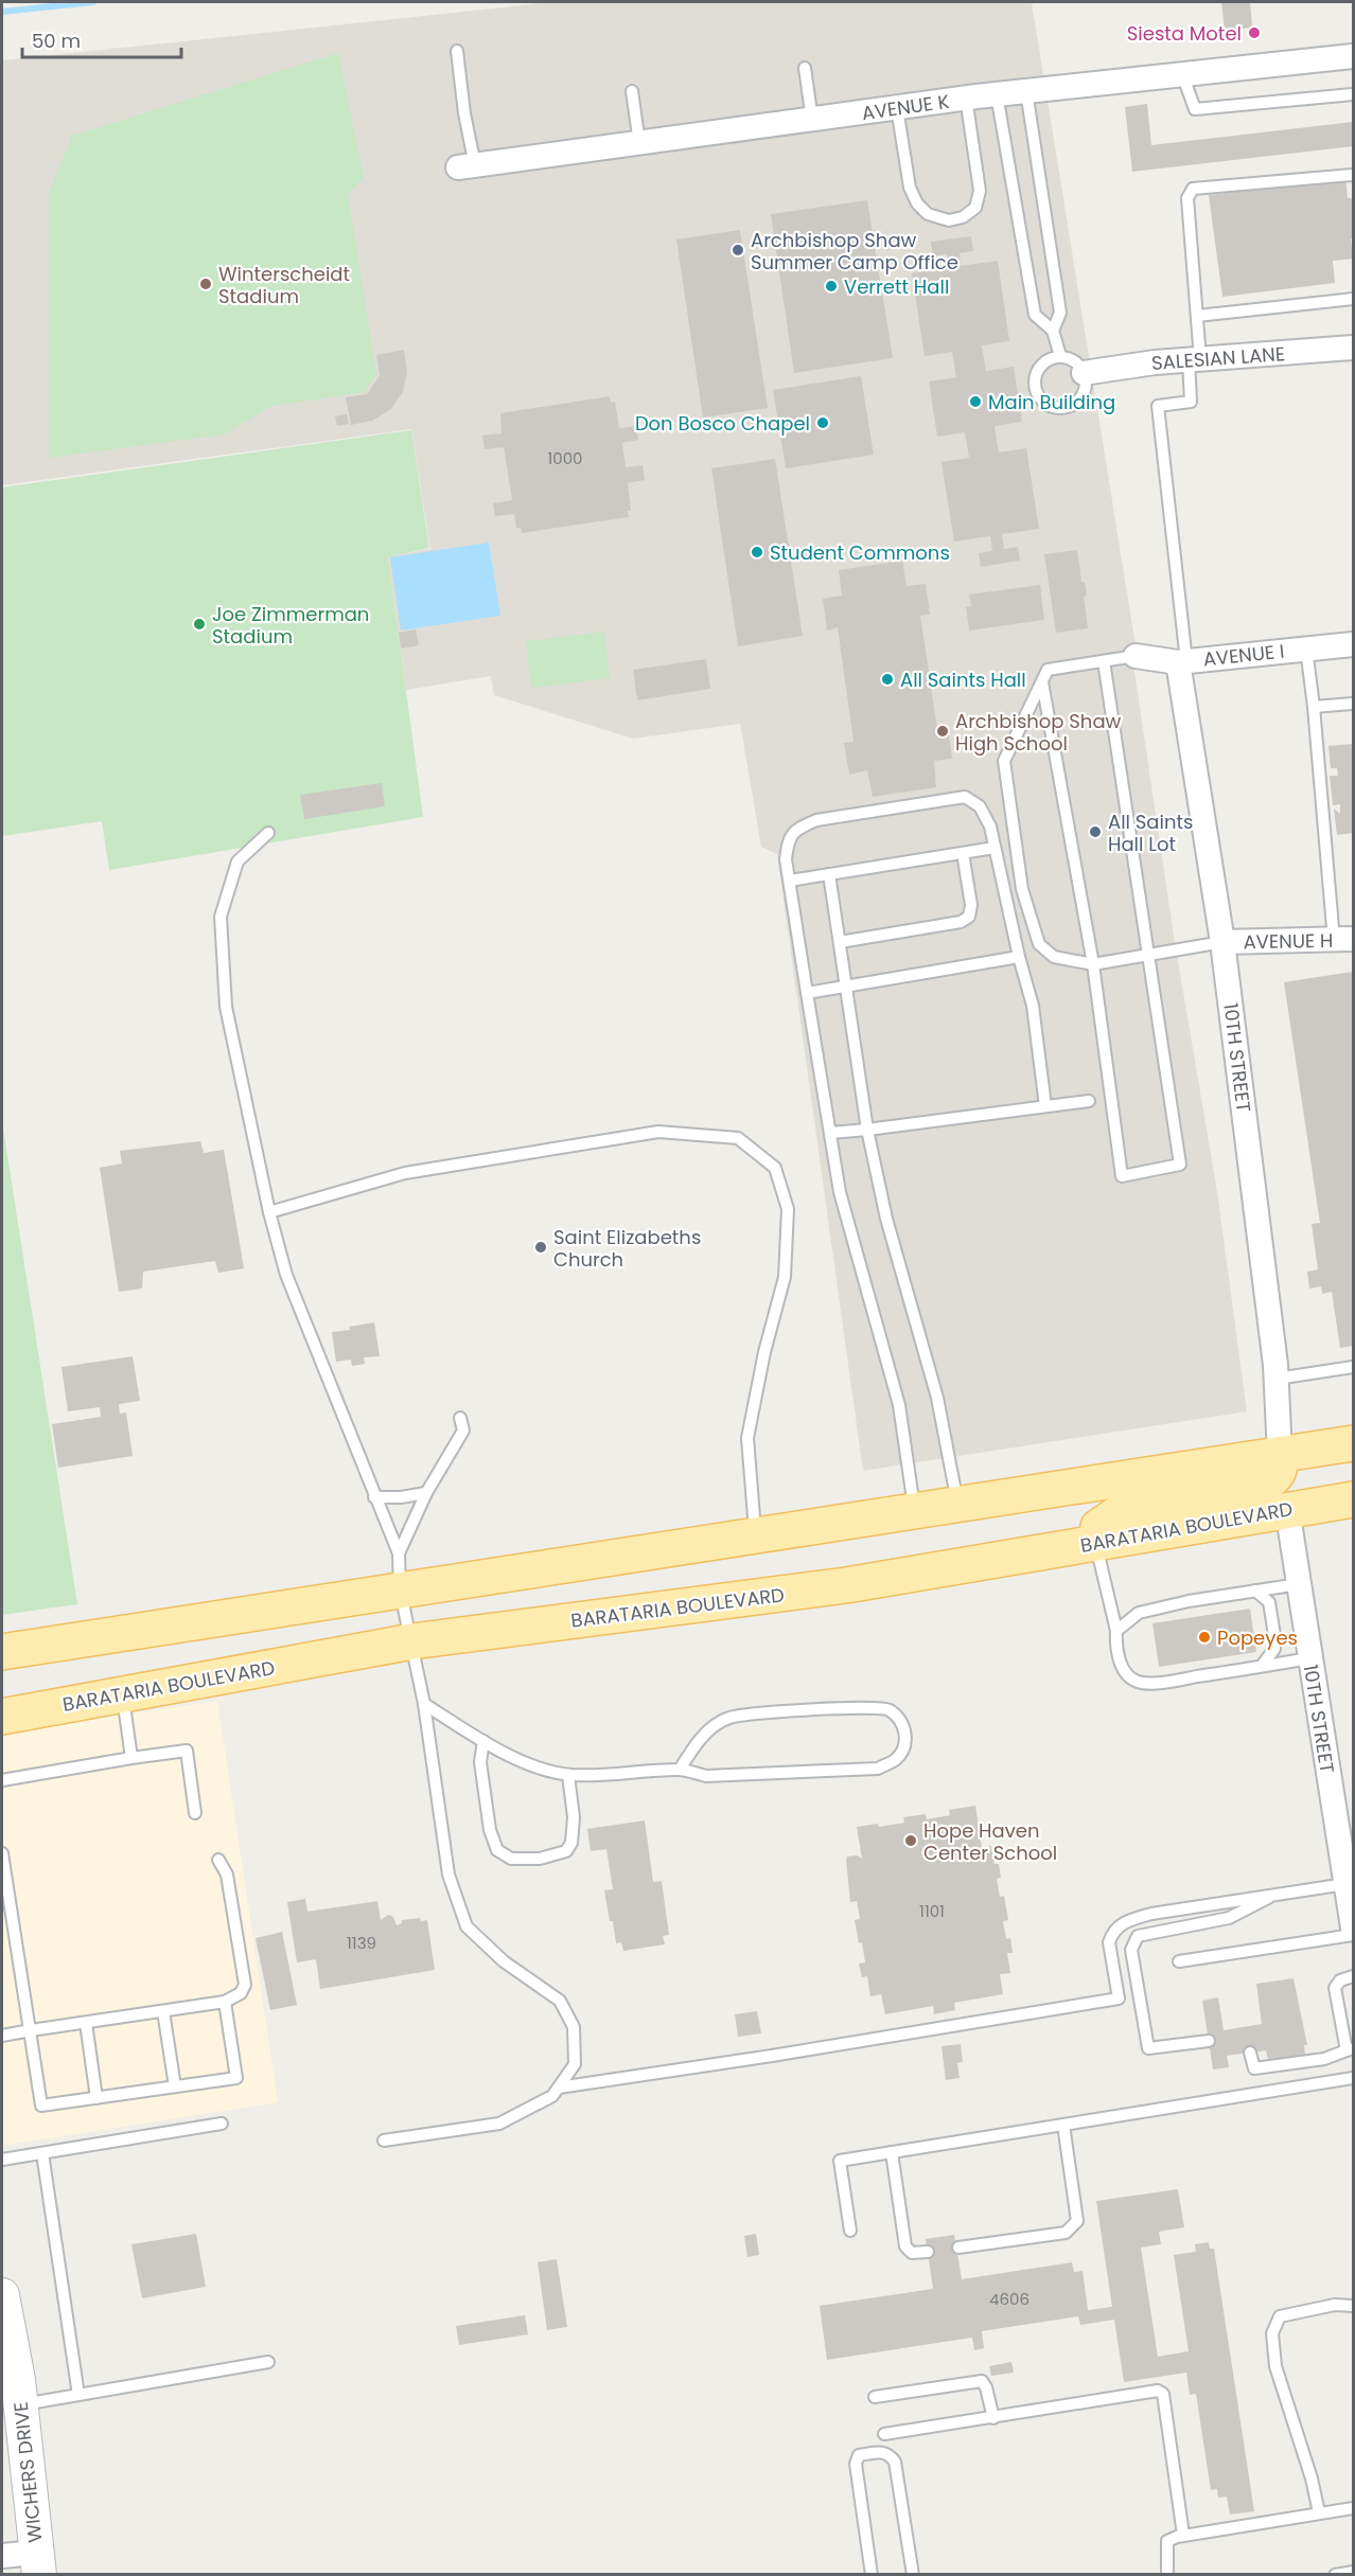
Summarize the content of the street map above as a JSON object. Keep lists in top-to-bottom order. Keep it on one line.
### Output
{"streets":{"main road":["BARATARIA BOULEVARD"],"street":["AVENUE K","SALESIAN LANE","AVENUE I","AVENUE H","10TH STREET","WICHERS DRIVE"]},"crossings":[["AVENUE I","10TH STREET"],["AVENUE H","10TH STREET"],["10TH STREET","BARATARIA BOULEVARD"]],"places":["Siesta Motel","Archbishop Shaw Summer Camp Office","Winterscheidt Stadium","Verrett Hall","Main Building","Don Bosco Chapel","Student Commons","Joe Zimmerman Stadium","All Saints Hall","Archbishop Shaw High School","All Saints Hall Lot","Saint Elizabeths Church","Popeyes","Hope Haven Center School"],"house_numbers":["1000","1101","1139","4606"],"scale_bar":"50 m"}
